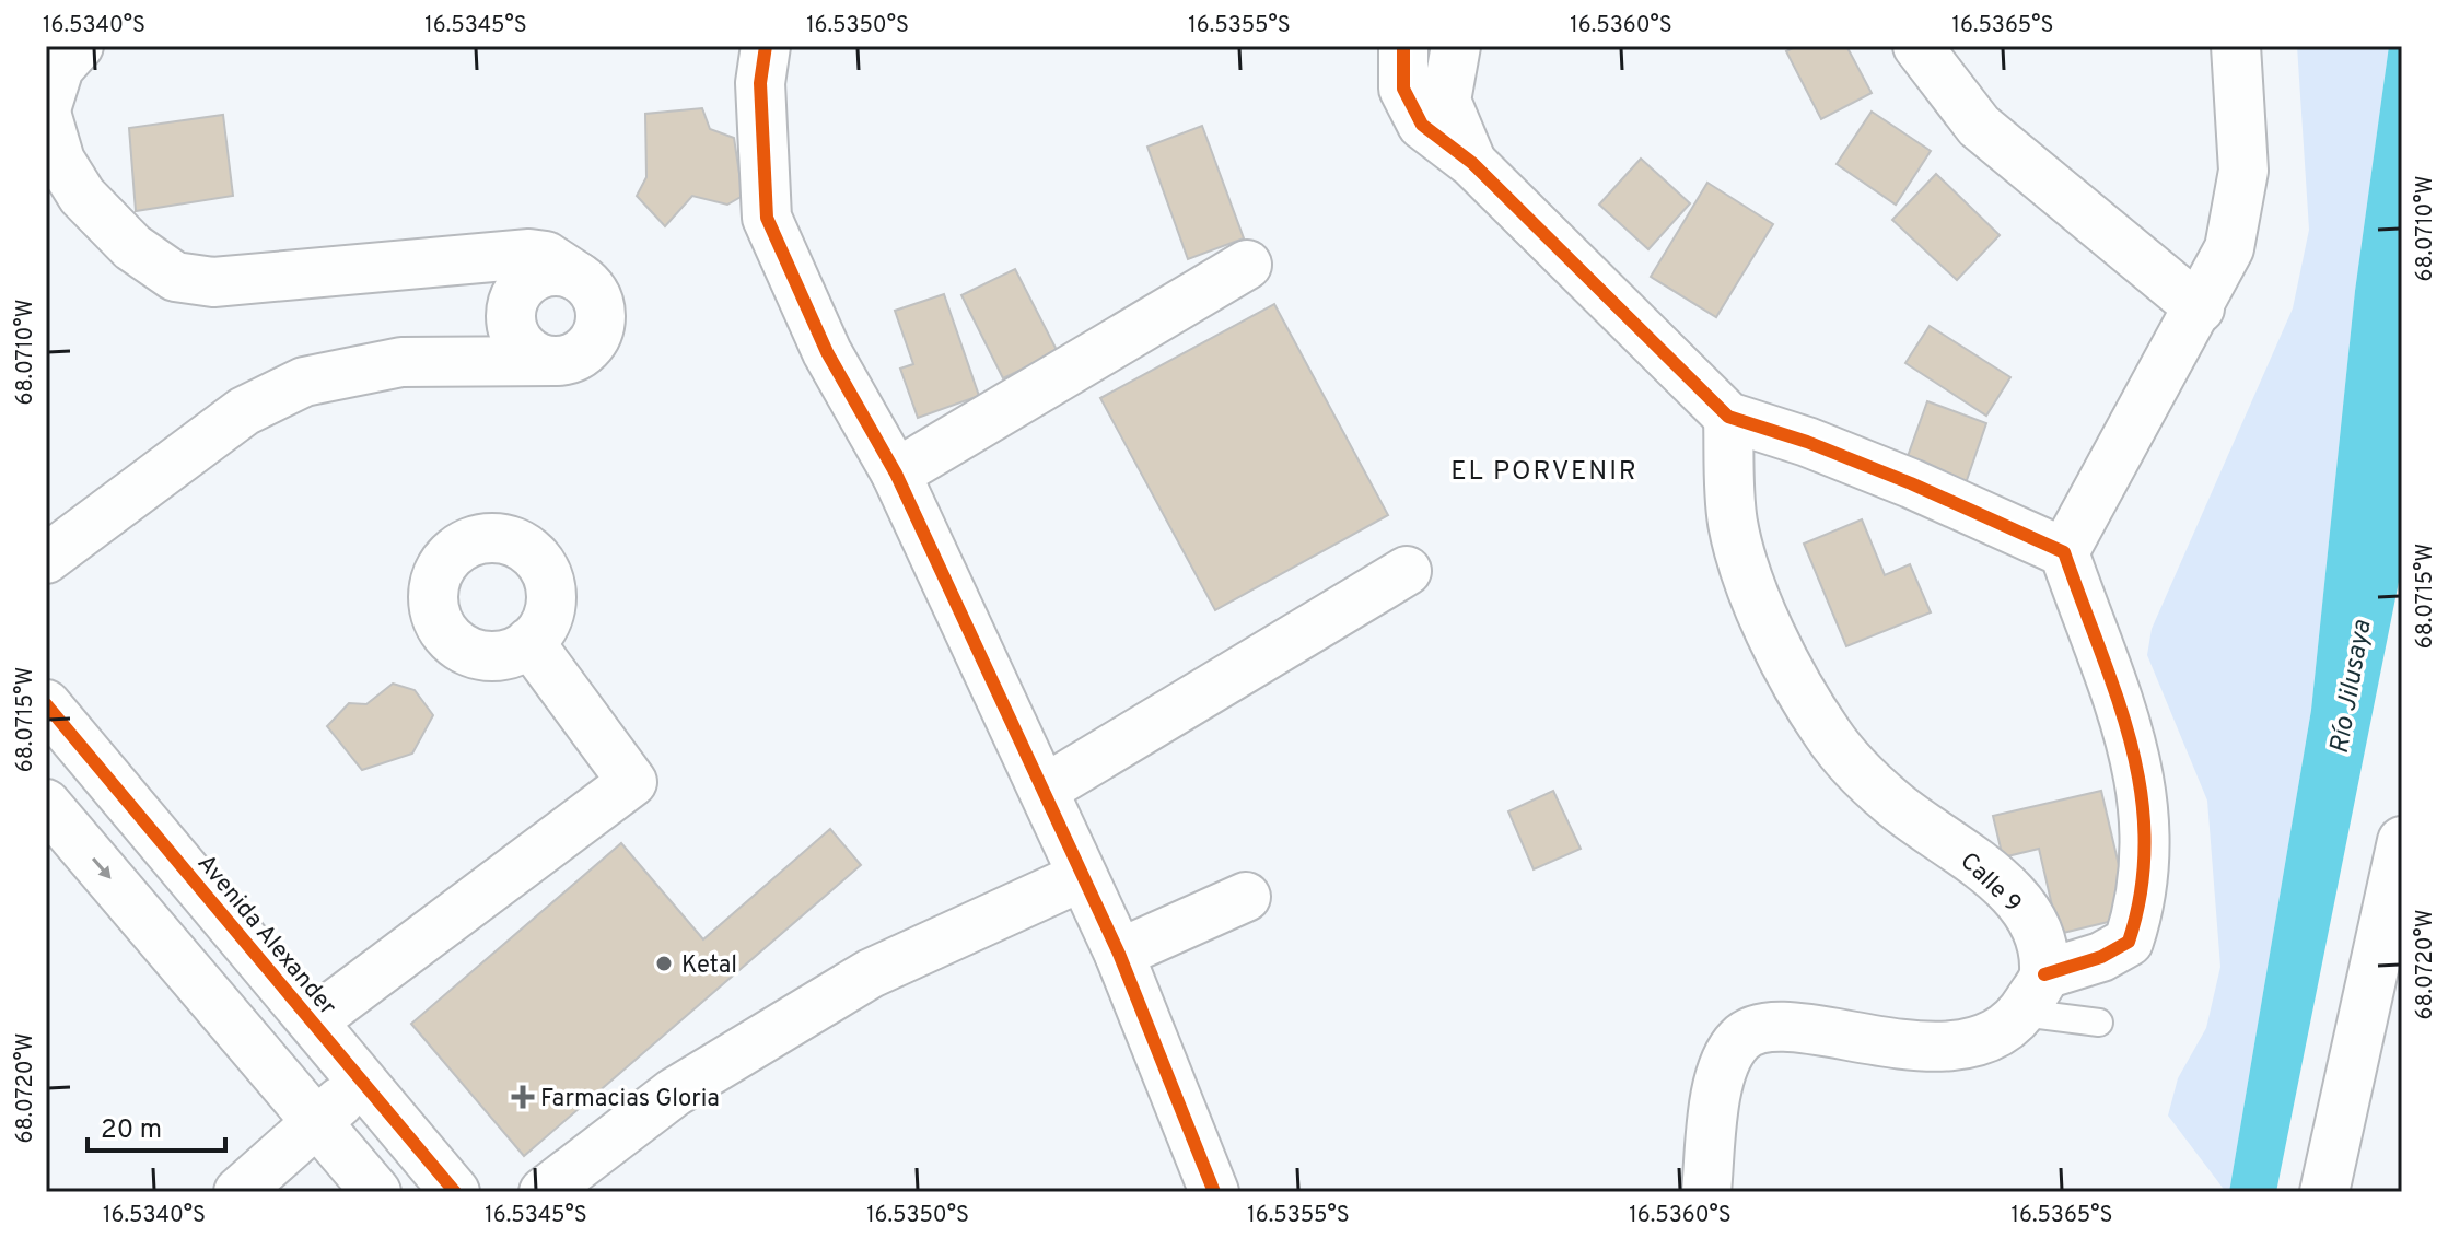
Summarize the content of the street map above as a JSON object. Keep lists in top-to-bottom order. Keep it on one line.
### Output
{"streets":{"street":["Calle 9","Avenida Alexander"]},"districts":["EL PORVENIR"],"water":["Río Jilusaya"],"places":{"other":["Ketal"],"health":["Farmacias Gloria"]},"scale_bar":"20 m","coordinates":["16.5340°S","16.5345°S","16.5350°S","16.5355°S","16.5360°S","16.5365°S","68.0710°W","68.0715°W","68.0720°W"]}
